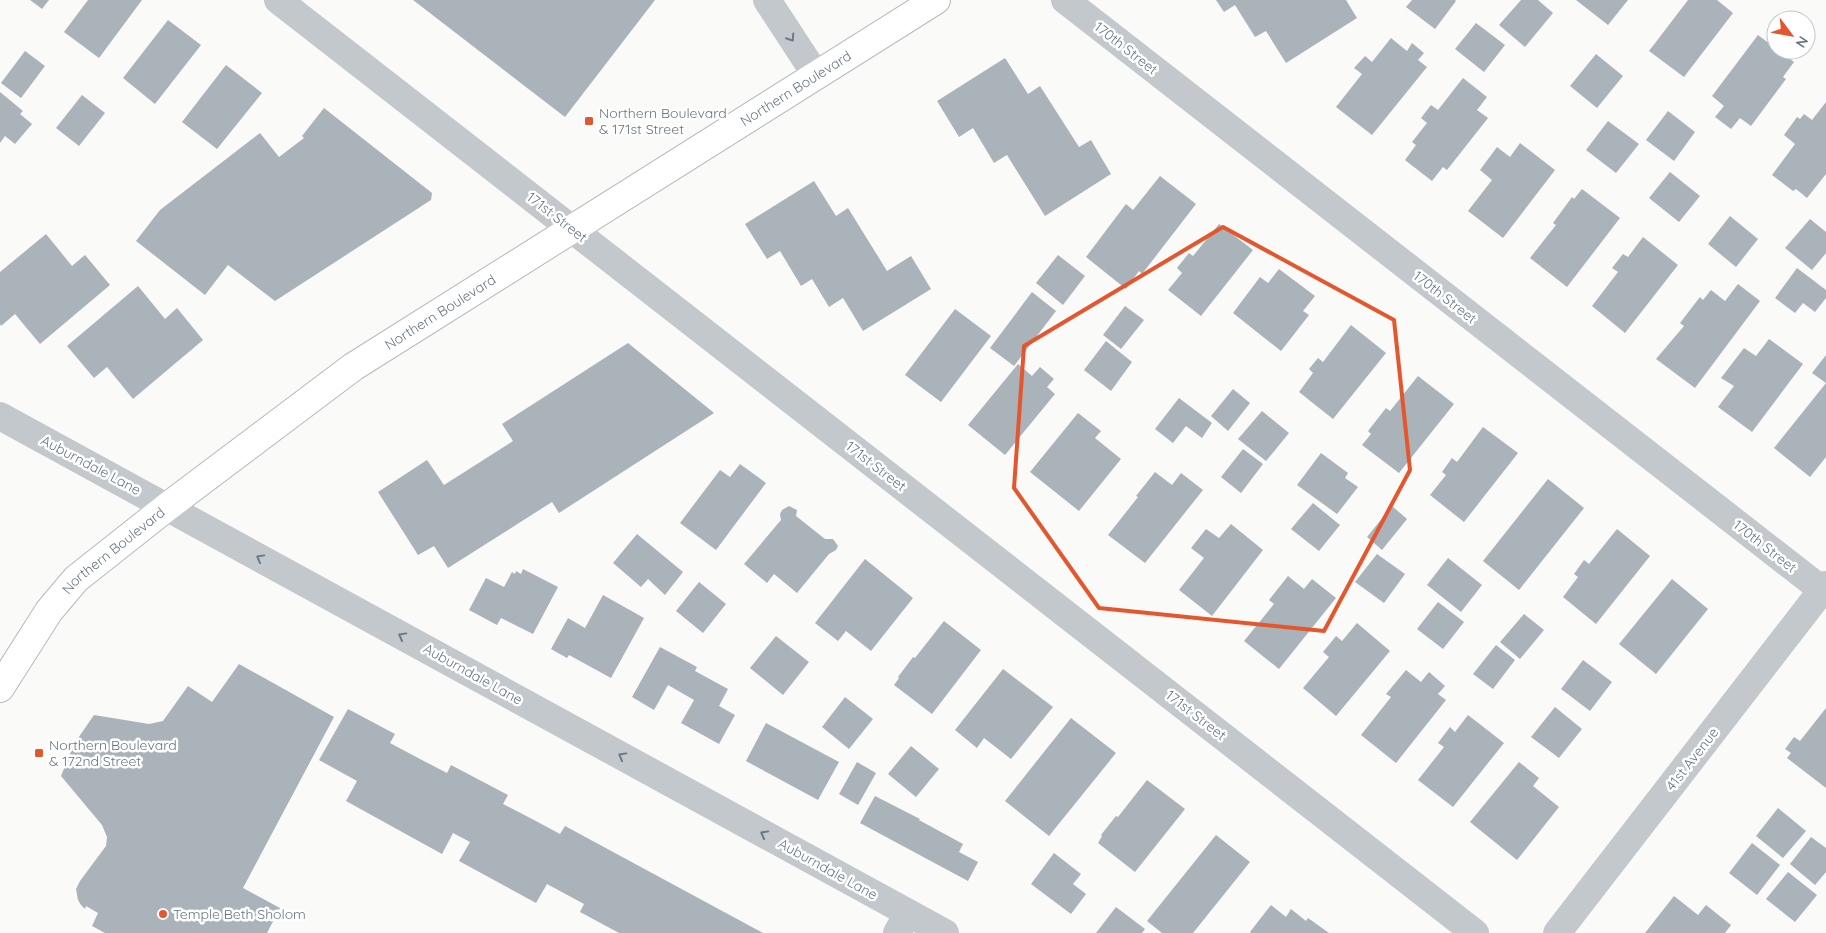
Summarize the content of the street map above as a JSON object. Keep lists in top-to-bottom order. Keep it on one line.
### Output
{"streets":{"main road":["Northern Boulevard"],"street":["170th Street","171st Street","Auburndale Lane","41st Avenue"]},"crossings":[["170th Street","41st Avenue"],["Northern Boulevard","171st Street"],["Northern Boulevard","Auburndale Lane"]],"one_way":["Auburndale Lane"],"places":{"transit":["Northern Boulevard & 171st Street","Northern Boulevard & 172nd Street"],"other":["Temple Beth Sholom"]},"north":"bottom right"}
